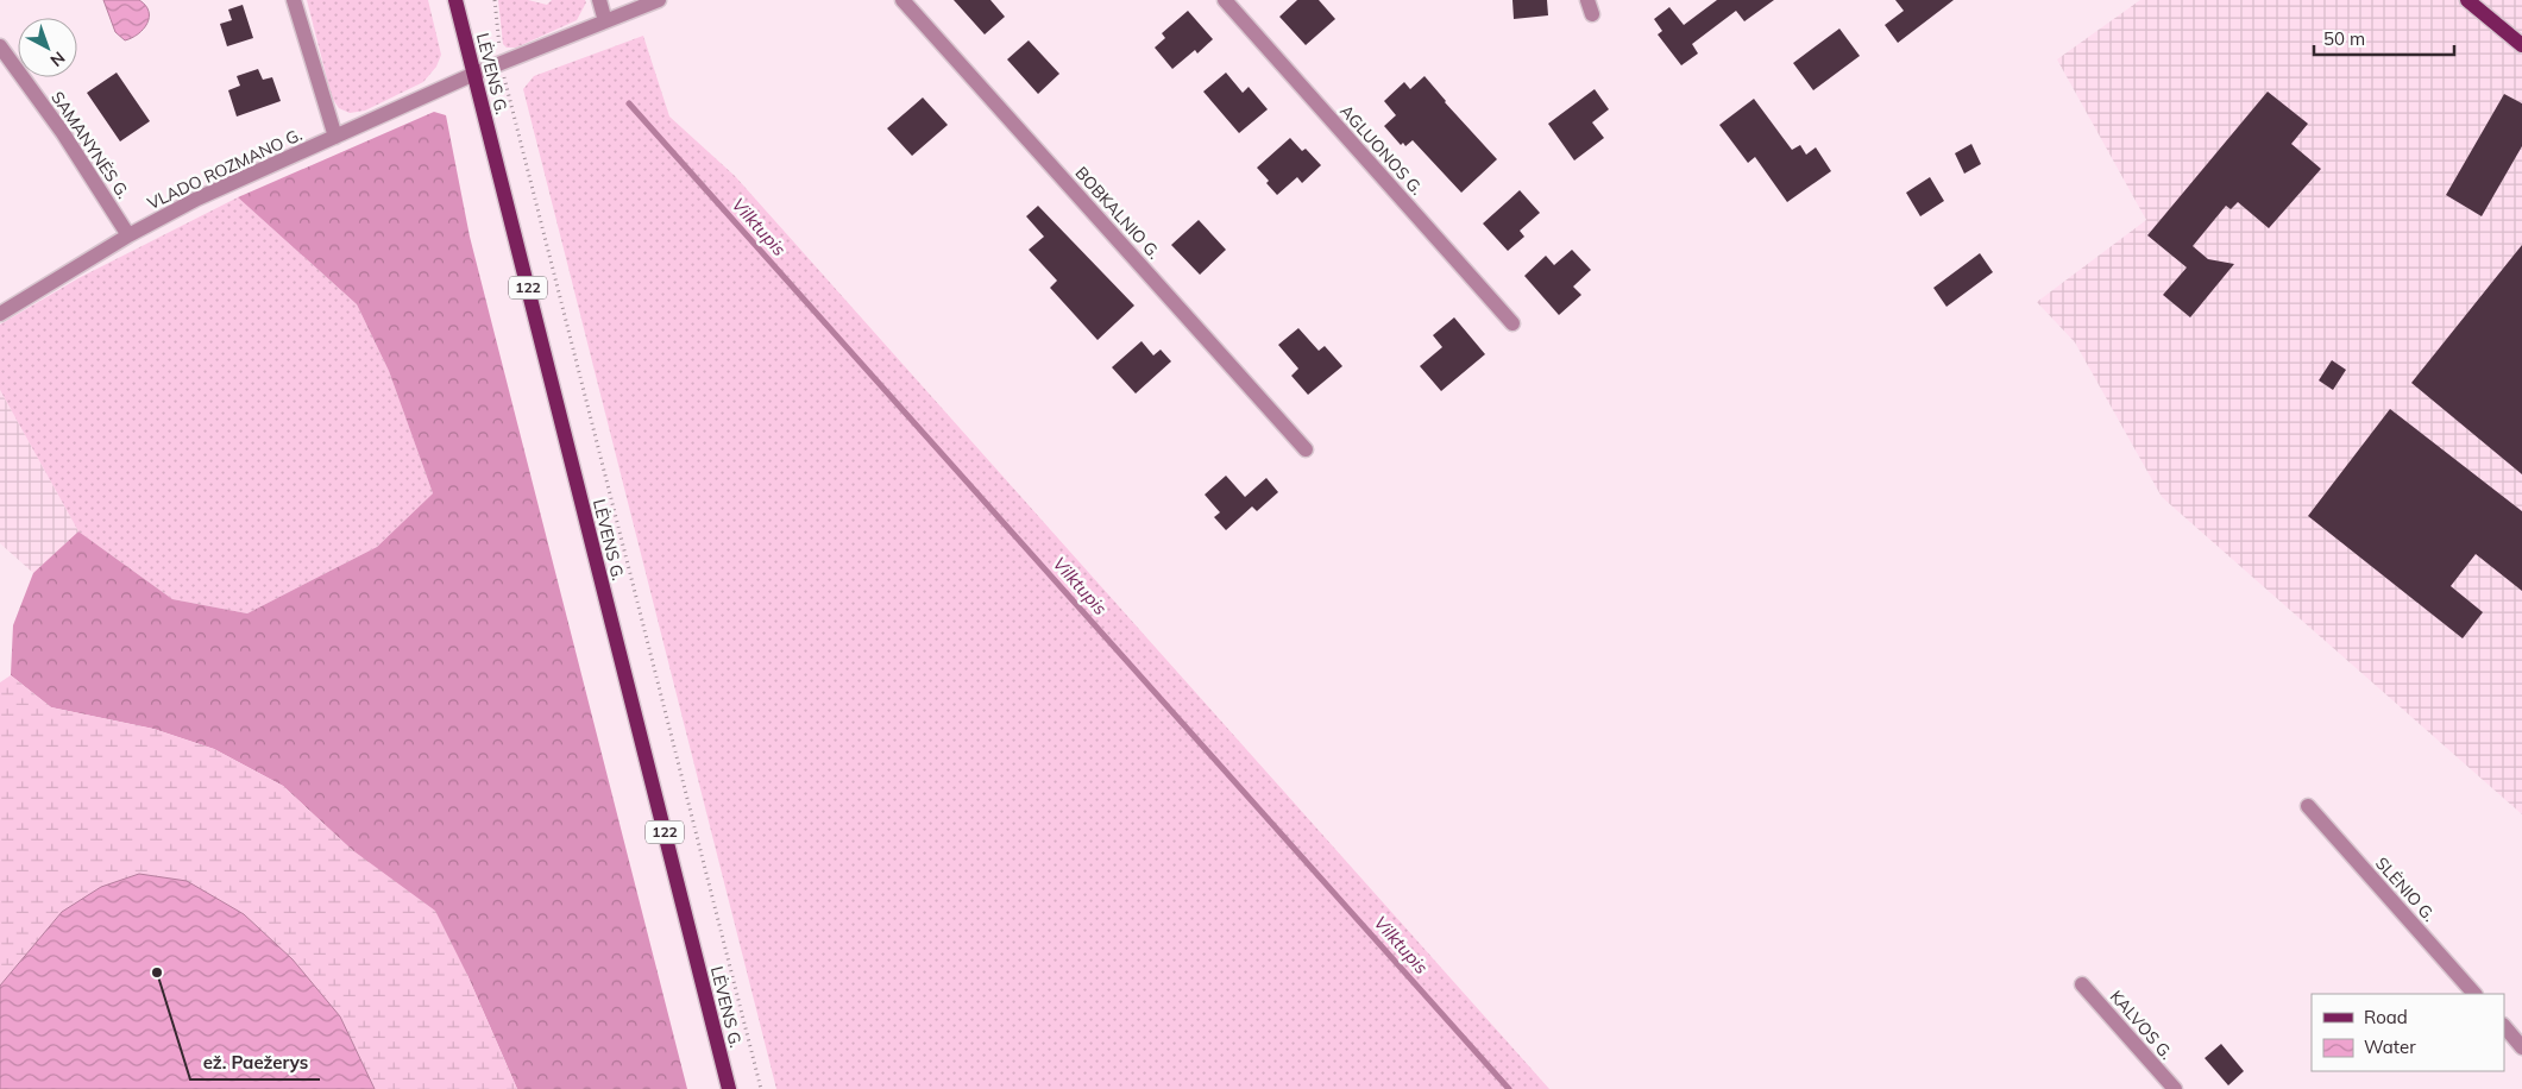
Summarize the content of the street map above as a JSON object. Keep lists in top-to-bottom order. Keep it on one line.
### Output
{"streets":{"main road":["LĖVENS G.","122"],"street":["SAMANYNĖS G.","AGLUONOS G.","VLADO ROZMANO G.","BOBKALNIO G.","SLĖNIO G.","KALVOS G."]},"crossings":[["LĖVENS G.","VLADO ROZMANO G."],["SAMANYNĖS G.","VLADO ROZMANO G."]],"water":["Vilktupis"],"places":["ež. Paežerys"],"legend":["Road","Water"],"scale_bar":"50 m","north":"bottom right"}
